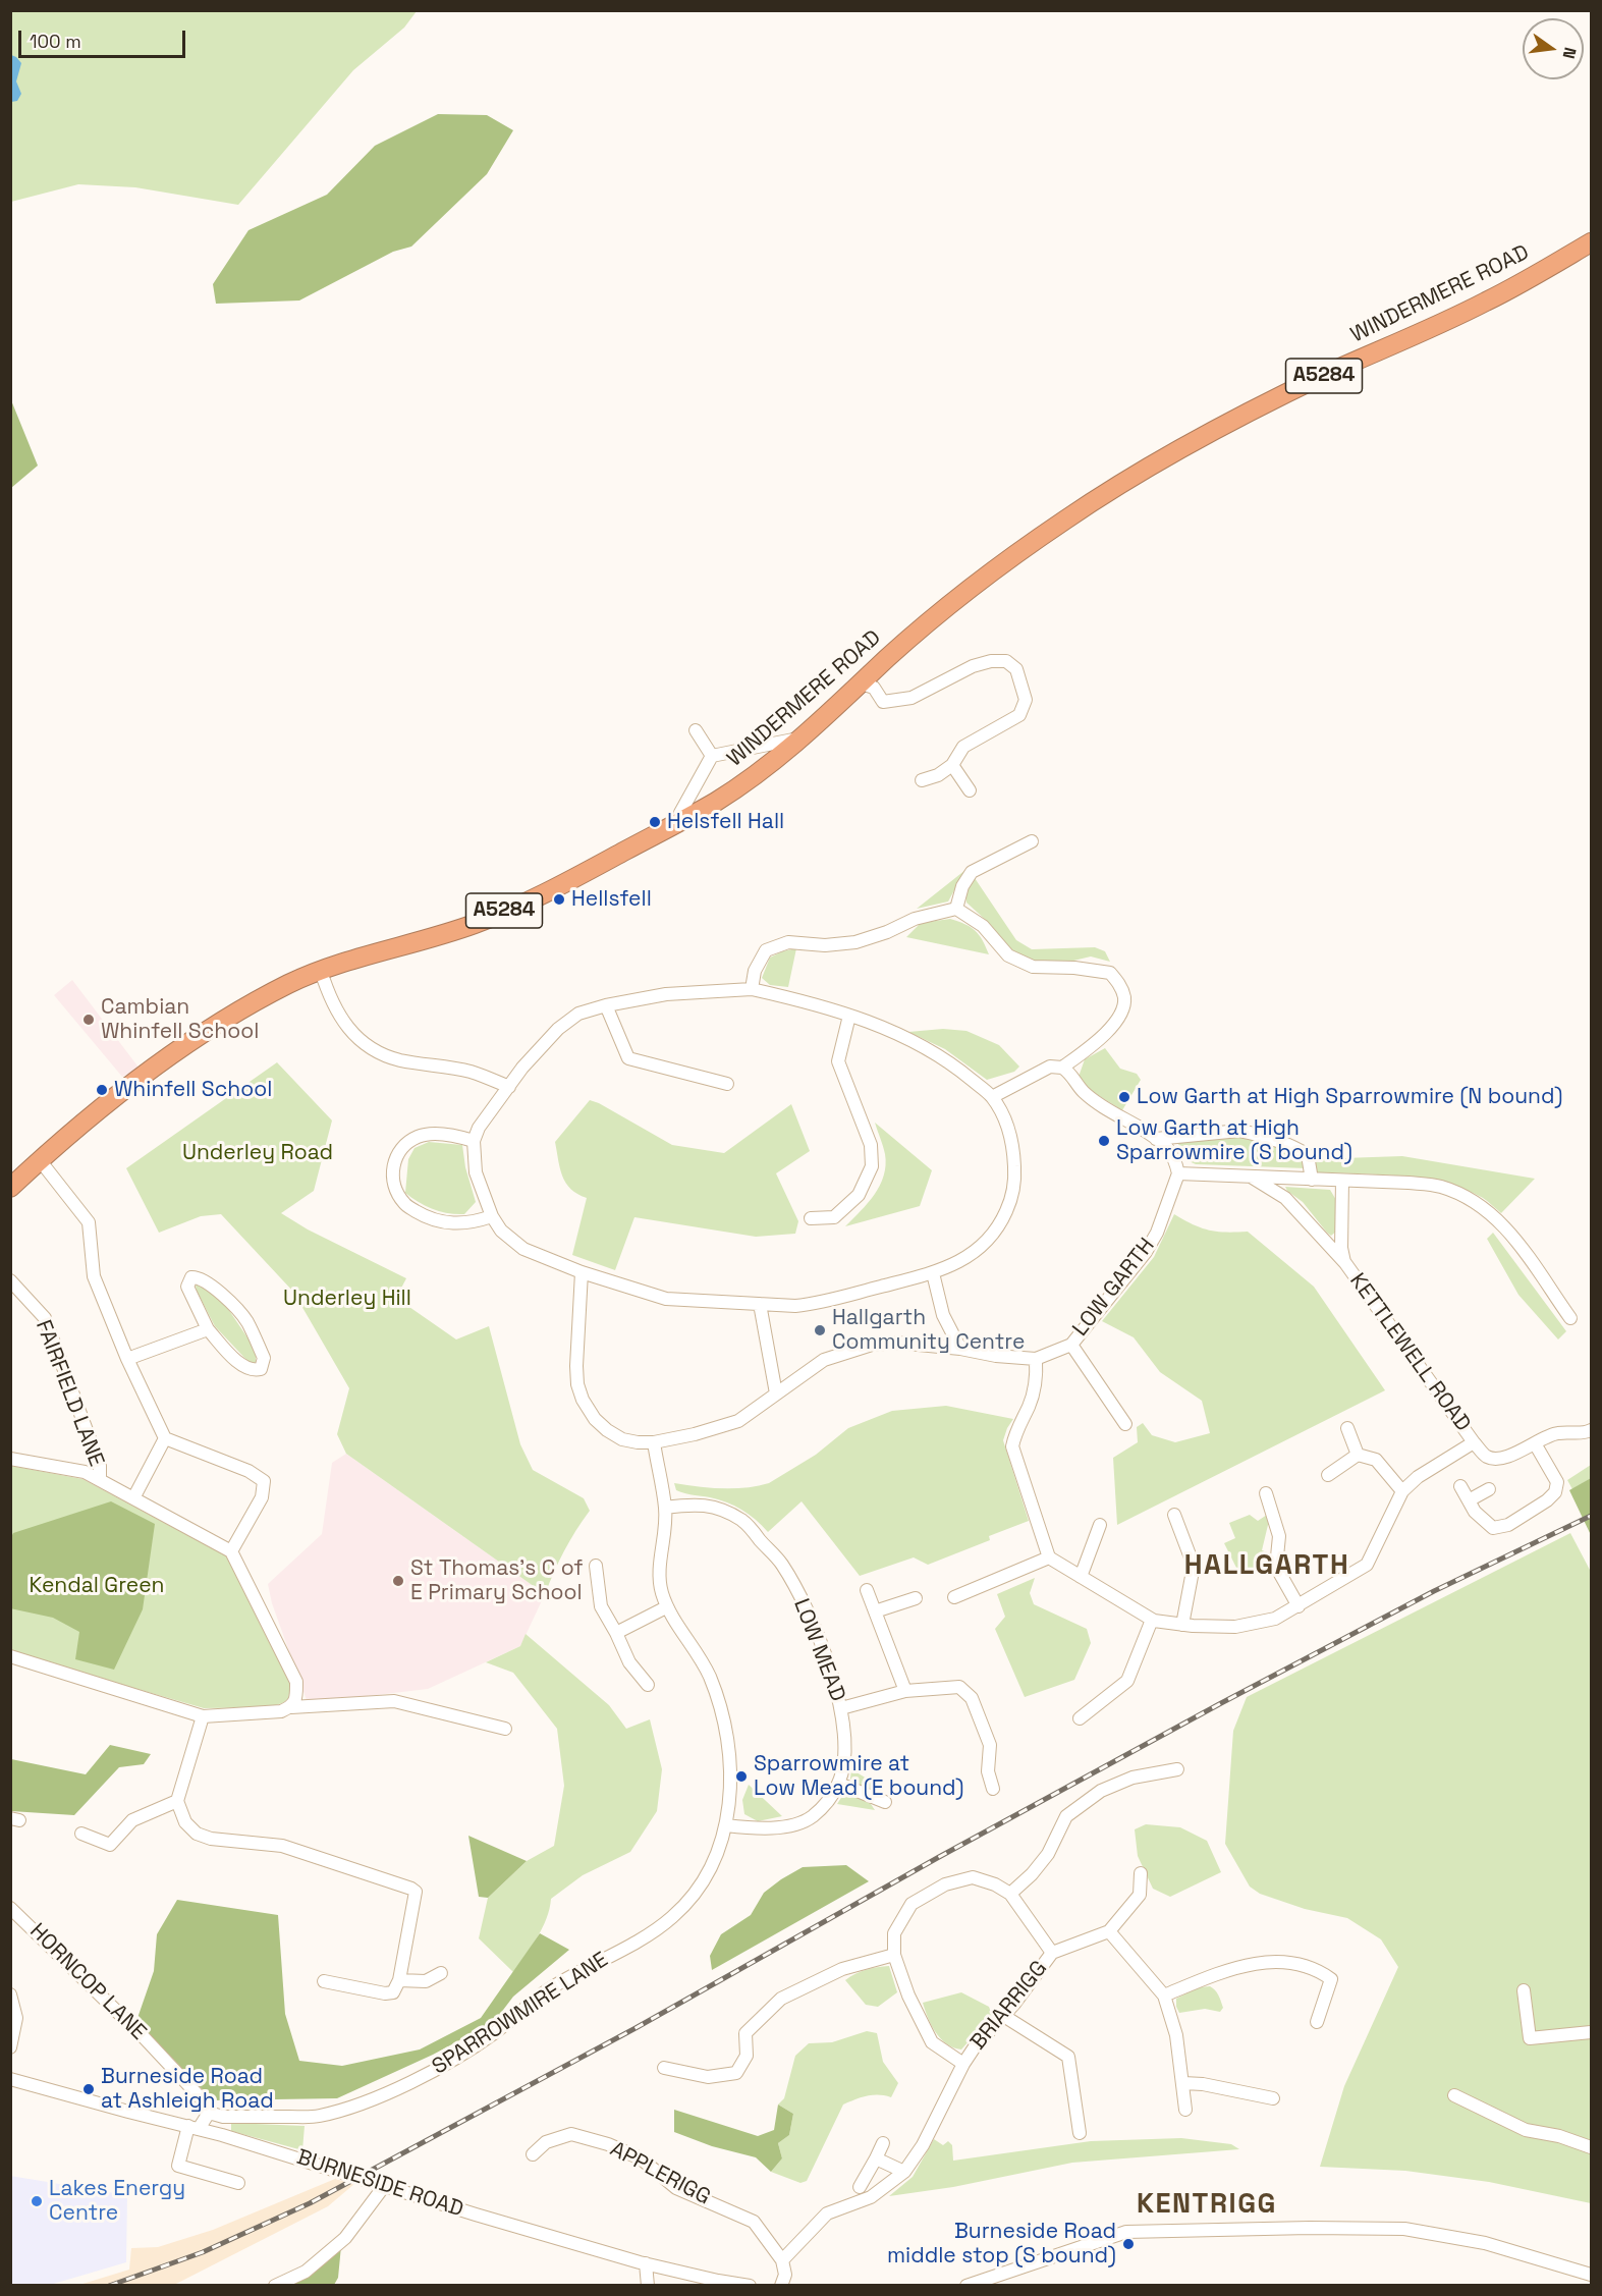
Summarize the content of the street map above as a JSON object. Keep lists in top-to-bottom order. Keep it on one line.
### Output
{"streets":{"highway":["WINDERMERE ROAD","A5284"],"street":["LOW GARTH","KETTLEWELL ROAD","FAIRFIELD LANE","LOW MEAD","HORNCOP LANE","BRIARRIGG","SPARROWMIRE LANE","APPLERIGG","BURNESIDE ROAD"]},"crossings":[["LOW GARTH","SPARROWMIRE LANE"],["LOW MEAD","SPARROWMIRE LANE"],["HORNCOP LANE","SPARROWMIRE LANE"],["BRIARRIGG","APPLERIGG"]],"districts":["HALLGARTH","KENTRIGG"],"parks":["Underley Road","Underley Hill","Kendal Green"],"places":["Helsfell Hall","Hellsfell","Cambian Whinfell School","Whinfell School","Low Garth at High Sparrowmire (N bound)","Low Garth at High Sparrowmire (S bound)","Hallgarth Community Centre","St Thomas's C of E Primary School","Sparrowmire at Low Mead (E bound)","Burneside Road at Ashleigh Road","Lakes Energy Centre","Burneside Road middle stop (S bound)"],"scale_bar":"100 m","north":"right"}
